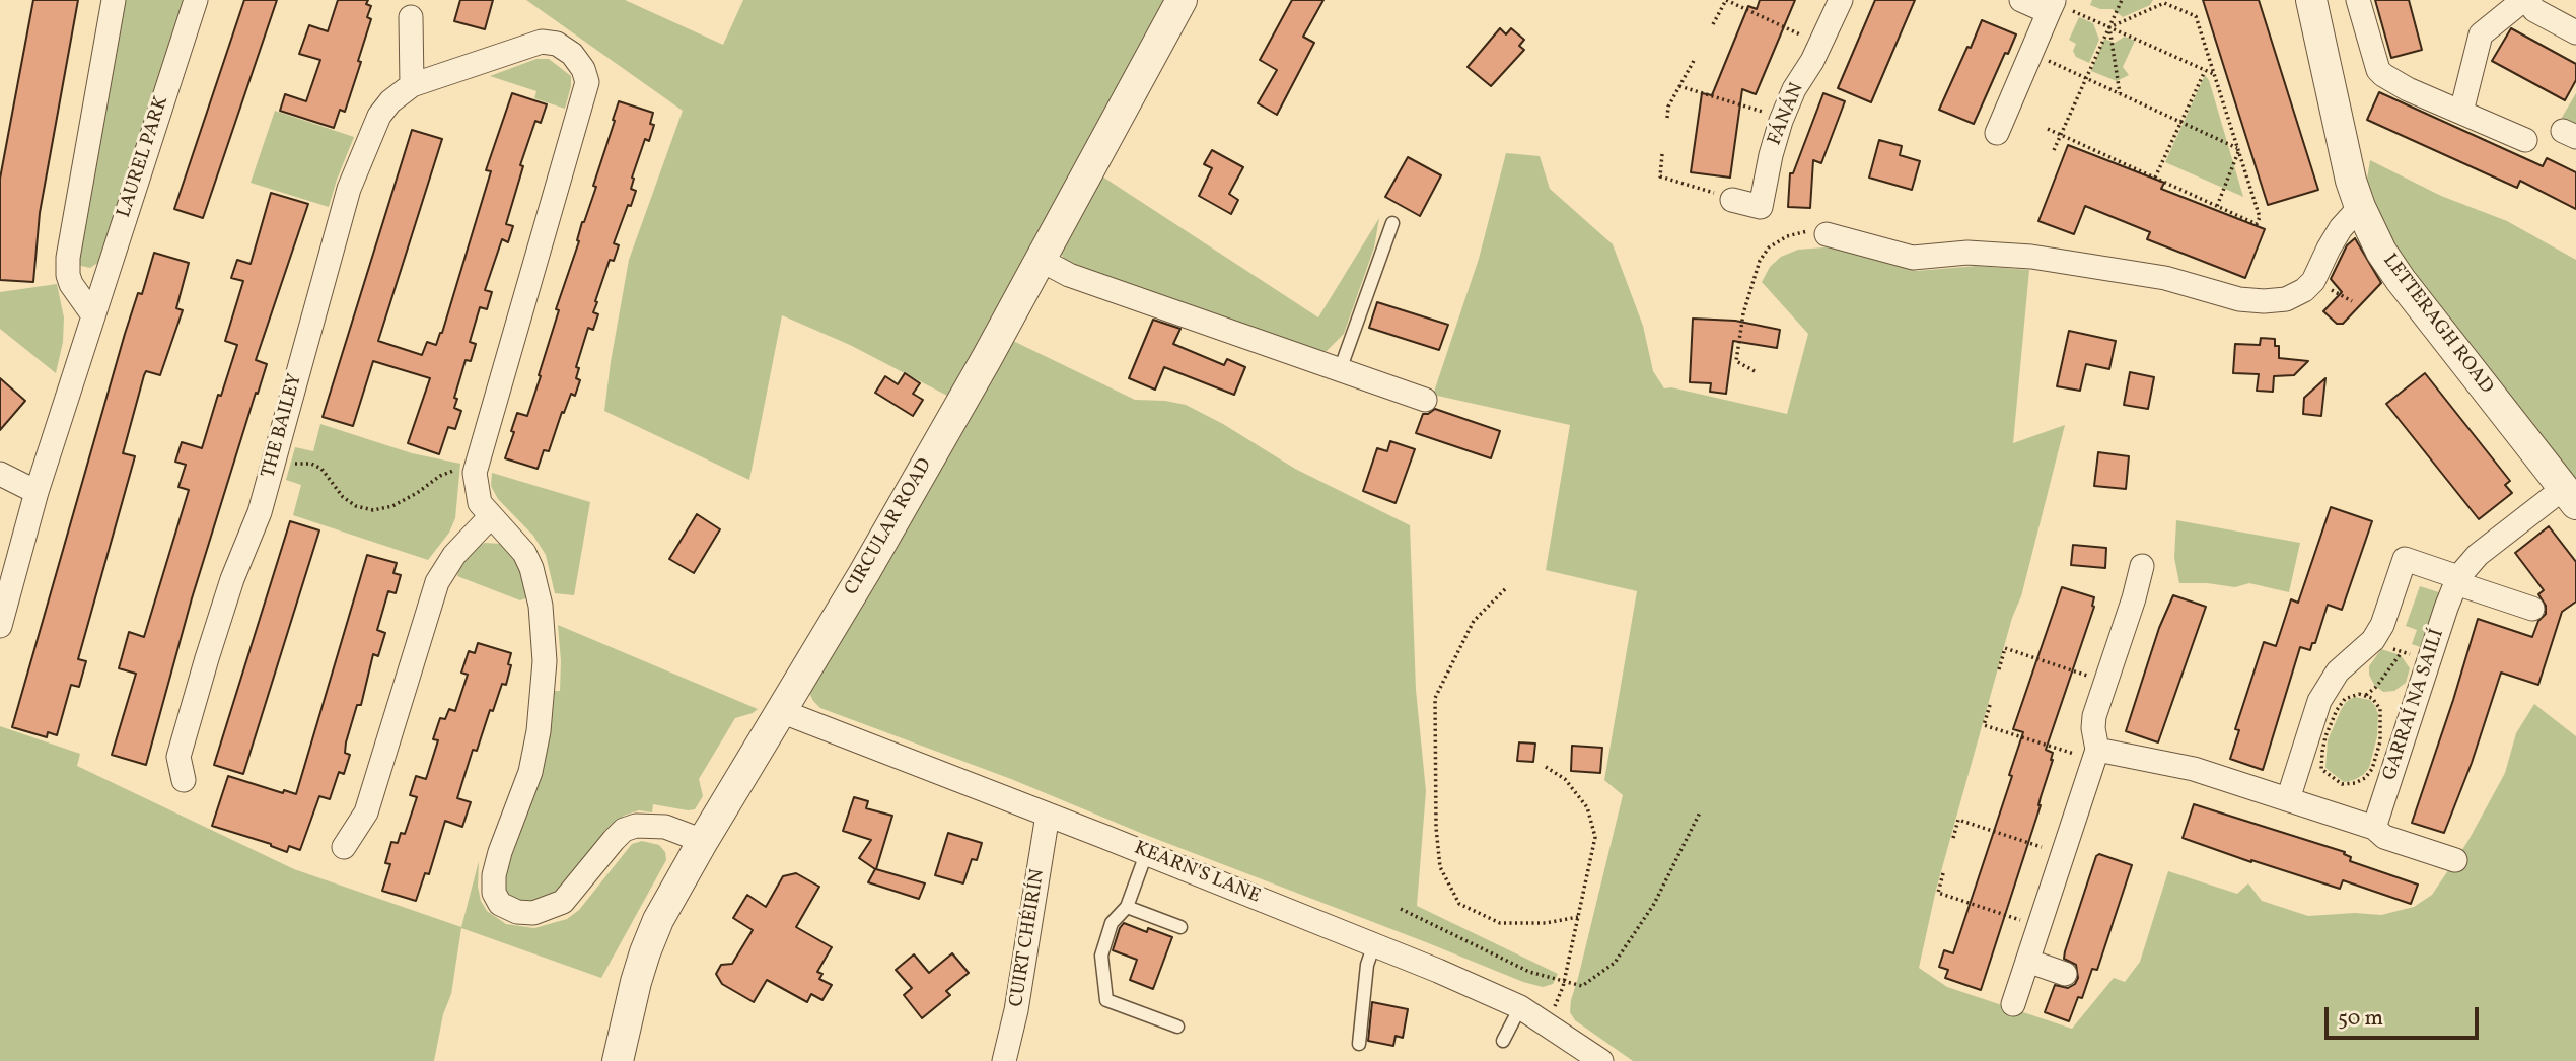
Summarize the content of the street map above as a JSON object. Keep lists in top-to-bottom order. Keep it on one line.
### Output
{"streets":{"street":["FÁNÁN","LAUREL PARK","LETTERAGH ROAD","THE BAILEY","CIRCULAR ROAD","GARRAÍ NA SAILÍ","KEARN'S LANE","CUIRT CHÉIRÍN"]},"crossings":[["LETTERAGH ROAD","GARRAÍ NA SAILÍ"],["THE BAILEY","CIRCULAR ROAD"],["CIRCULAR ROAD","KEARN'S LANE"],["KEARN'S LANE","CUIRT CHÉIRÍN"]],"scale_bar":"50 m"}
